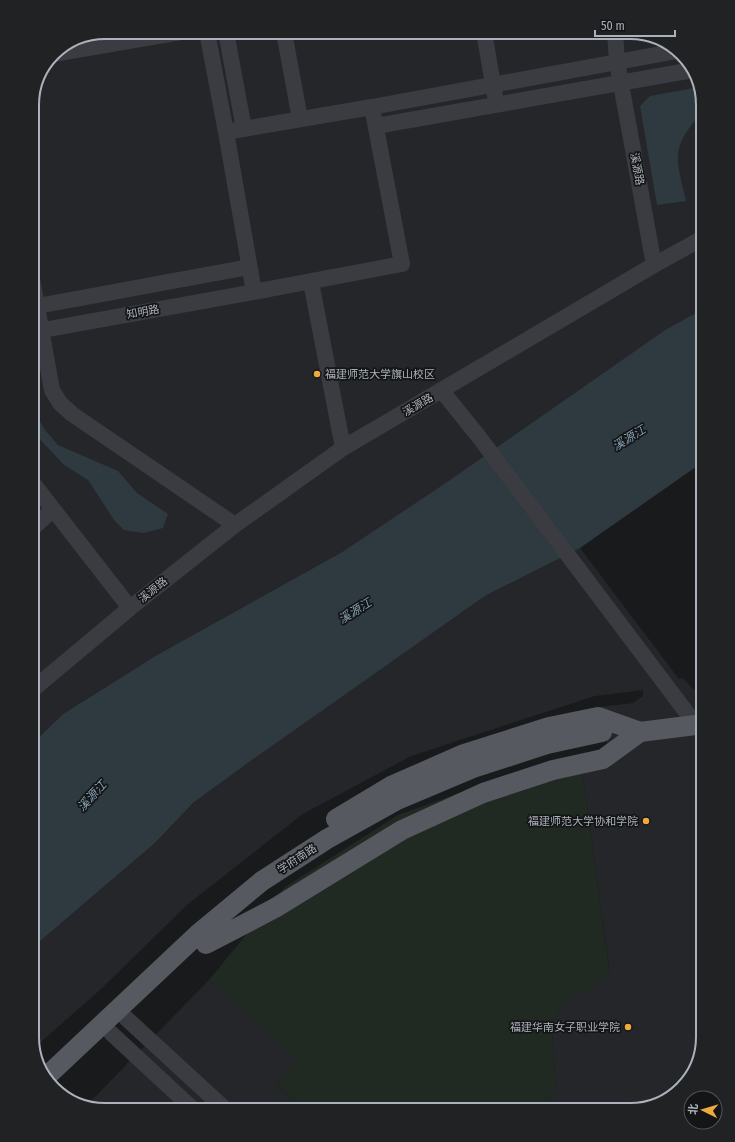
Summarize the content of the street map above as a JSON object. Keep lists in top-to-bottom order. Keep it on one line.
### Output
{"streets":{"main road":["学府南路"],"street":["溪源路","知明路"]},"water":["溪源江"],"places":["福建师范大学旗山校区","福建师范大学协和学院","福建华南女子职业学院"],"scale_bar":"50 m","north":"left"}
